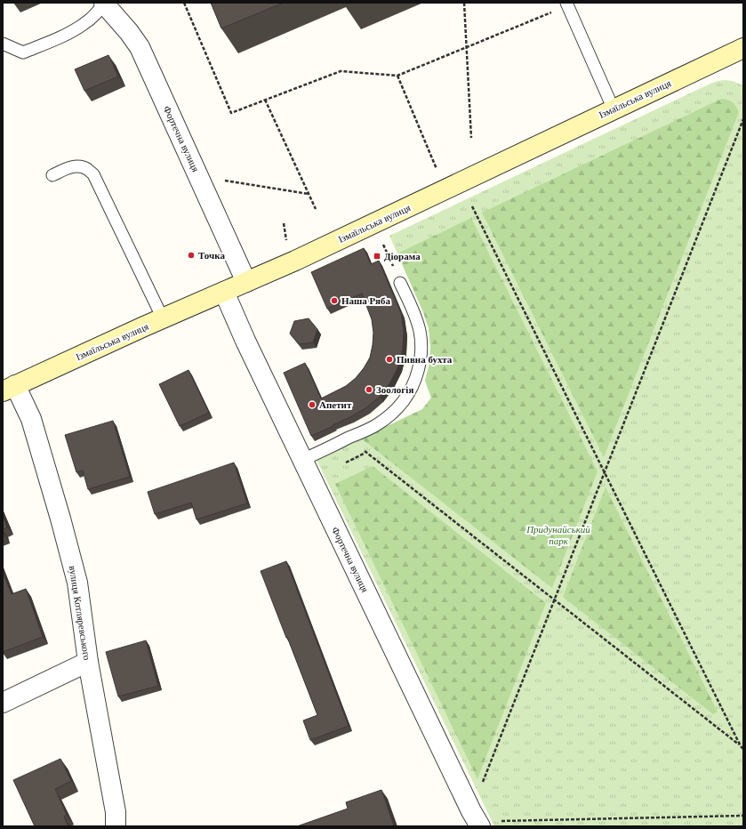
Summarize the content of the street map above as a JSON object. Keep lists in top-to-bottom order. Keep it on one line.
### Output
{"streets":{"street":["Ізмаїльська вулиця","Фортечна вулиця","вулиця Котляревського"]},"crossings":[["Ізмаїльська вулиця","Фортечна вулиця"],["Ізмаїльська вулиця","вулиця Котляревського"]],"parks":["Придунайський парк"],"places":{"other":["Точка","Наша Ряба","Пивна бухта","Зоологія","Апетит"],"transit":["Діорама"]}}
